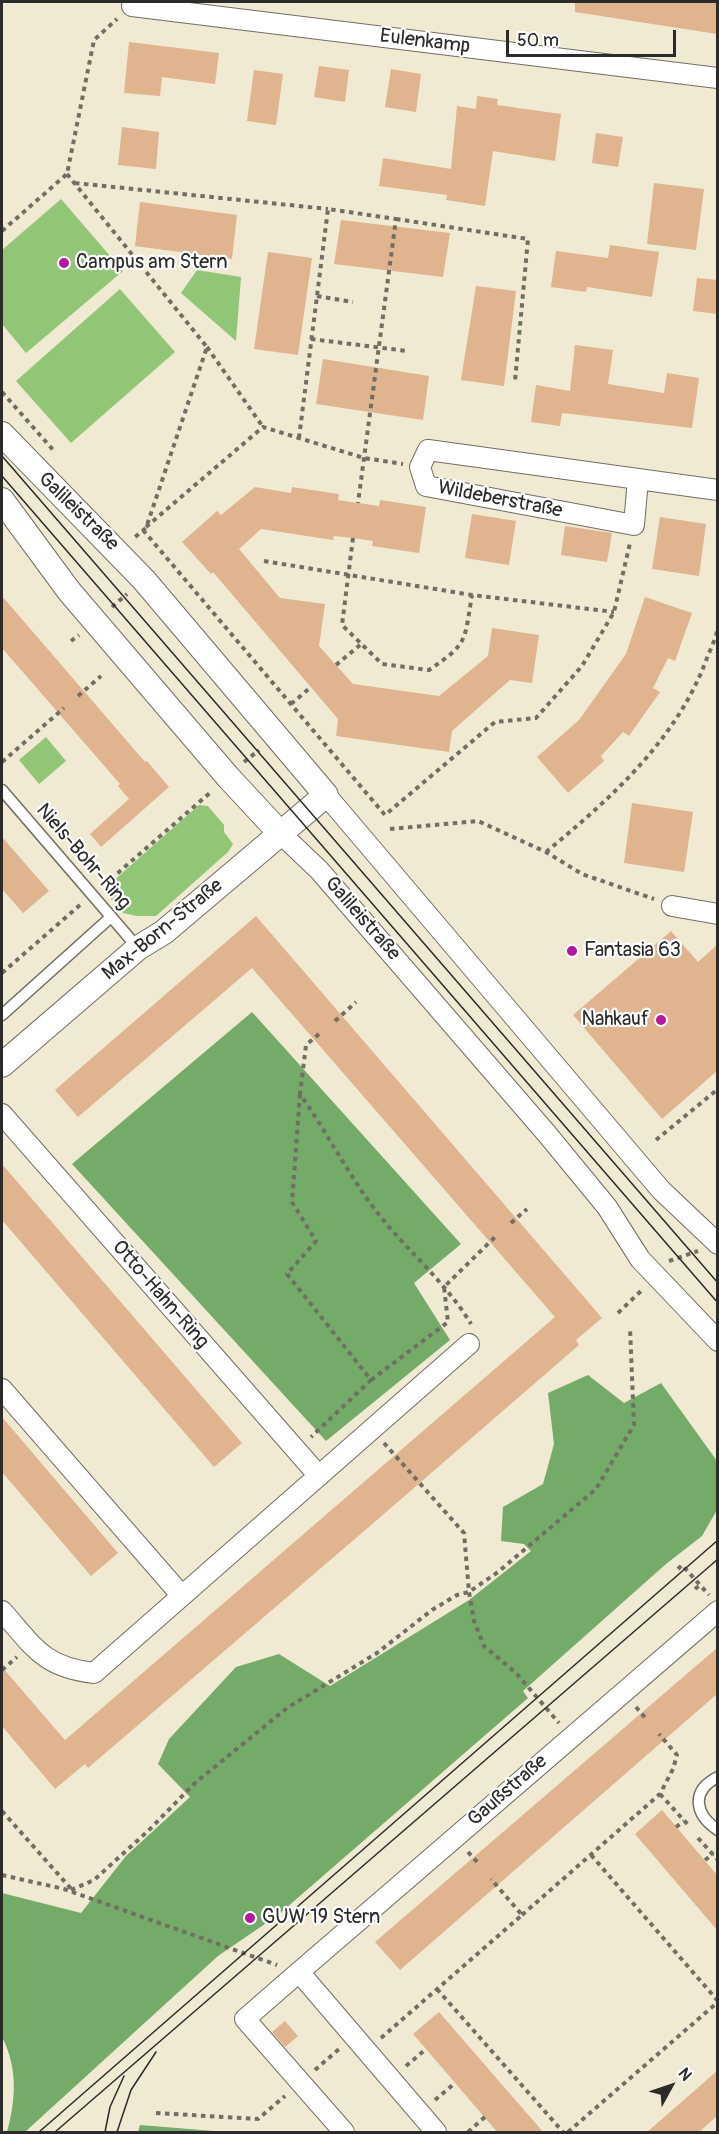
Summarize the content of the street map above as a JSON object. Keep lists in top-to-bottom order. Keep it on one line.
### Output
{"streets":{"street":["Eulenkamp","Wildeberstraße","Galileistraße","Max-Born-Straße","Otto-Hahn-Ring","Gaußstraße"],"lane":["Niels-Bohr-Ring"]},"crossings":[["Galileistraße","Max-Born-Straße"],["Niels-Bohr-Ring","Max-Born-Straße"]],"places":["Campus am Stern","Fantasia 63","Nahkauf","GUW 19 Stern"],"scale_bar":"50 m","north":"top right"}
